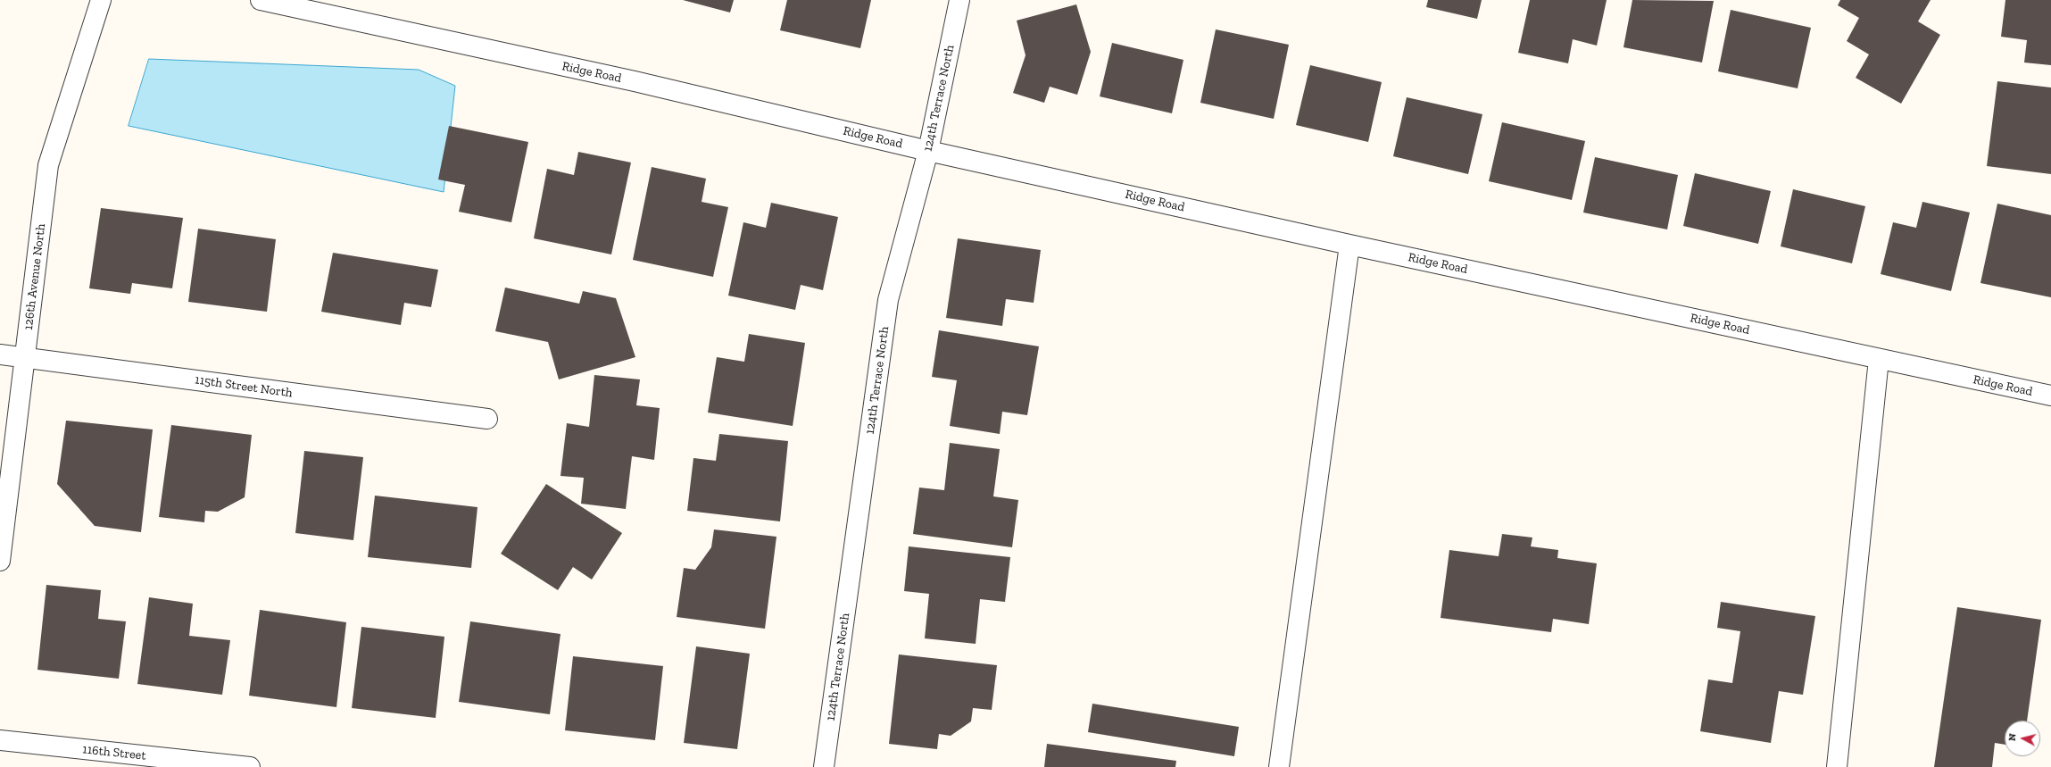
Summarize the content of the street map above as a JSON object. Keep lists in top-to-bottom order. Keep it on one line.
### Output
{"streets":{"street":["Ridge Road","124th Terrace North","126th Avenue North","115th Street North","116th Street"]},"crossings":[["Ridge Road","124th Terrace North"],["126th Avenue North","115th Street North"]],"north":"left"}
